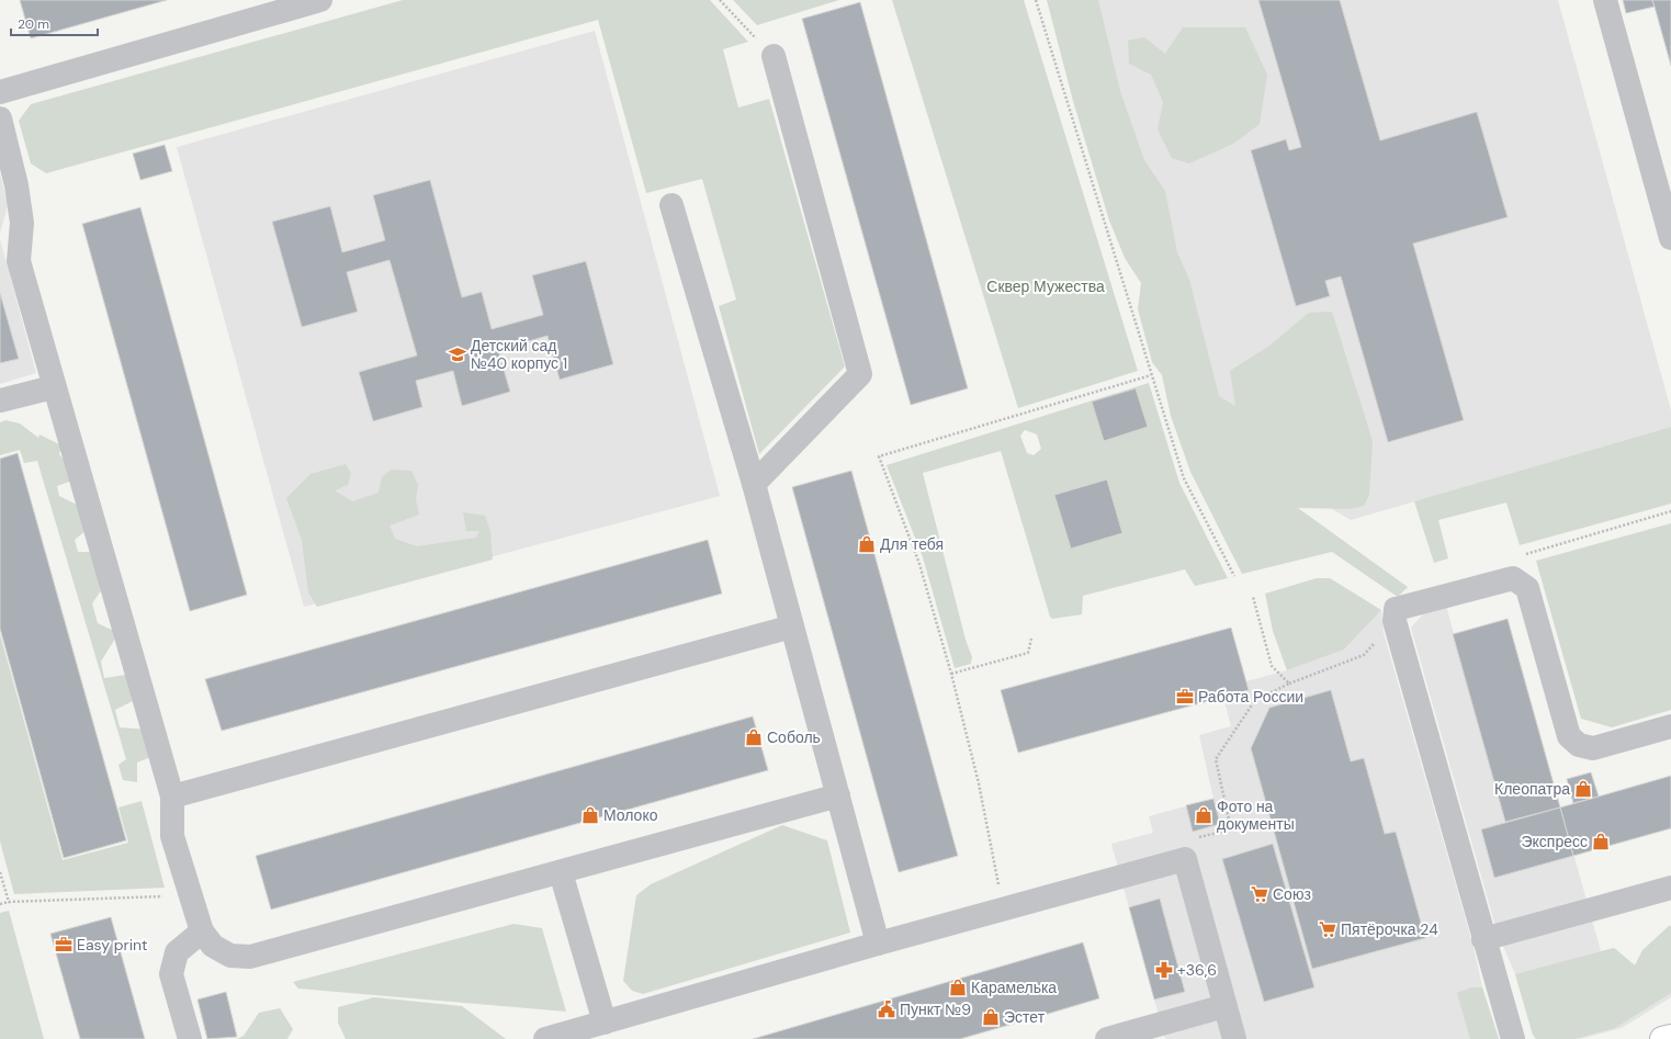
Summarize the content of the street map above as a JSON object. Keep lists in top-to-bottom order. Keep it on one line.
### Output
{"parks":["Сквер Мужества"],"places":{"school or university":["Детский сад №40 корпус 1"],"shop":["Для тебя","Соболь","Клеопатра","Молоко","Фото на документы","Экспресс","Карамелька","Эстет"],"office":["Работа России","Easy print"],"supermarket":["Союз","Пятёрочка 24"],"pharmacy":["+36,6"],"public building":["Пункт №9"]},"scale_bar":"20 m"}
